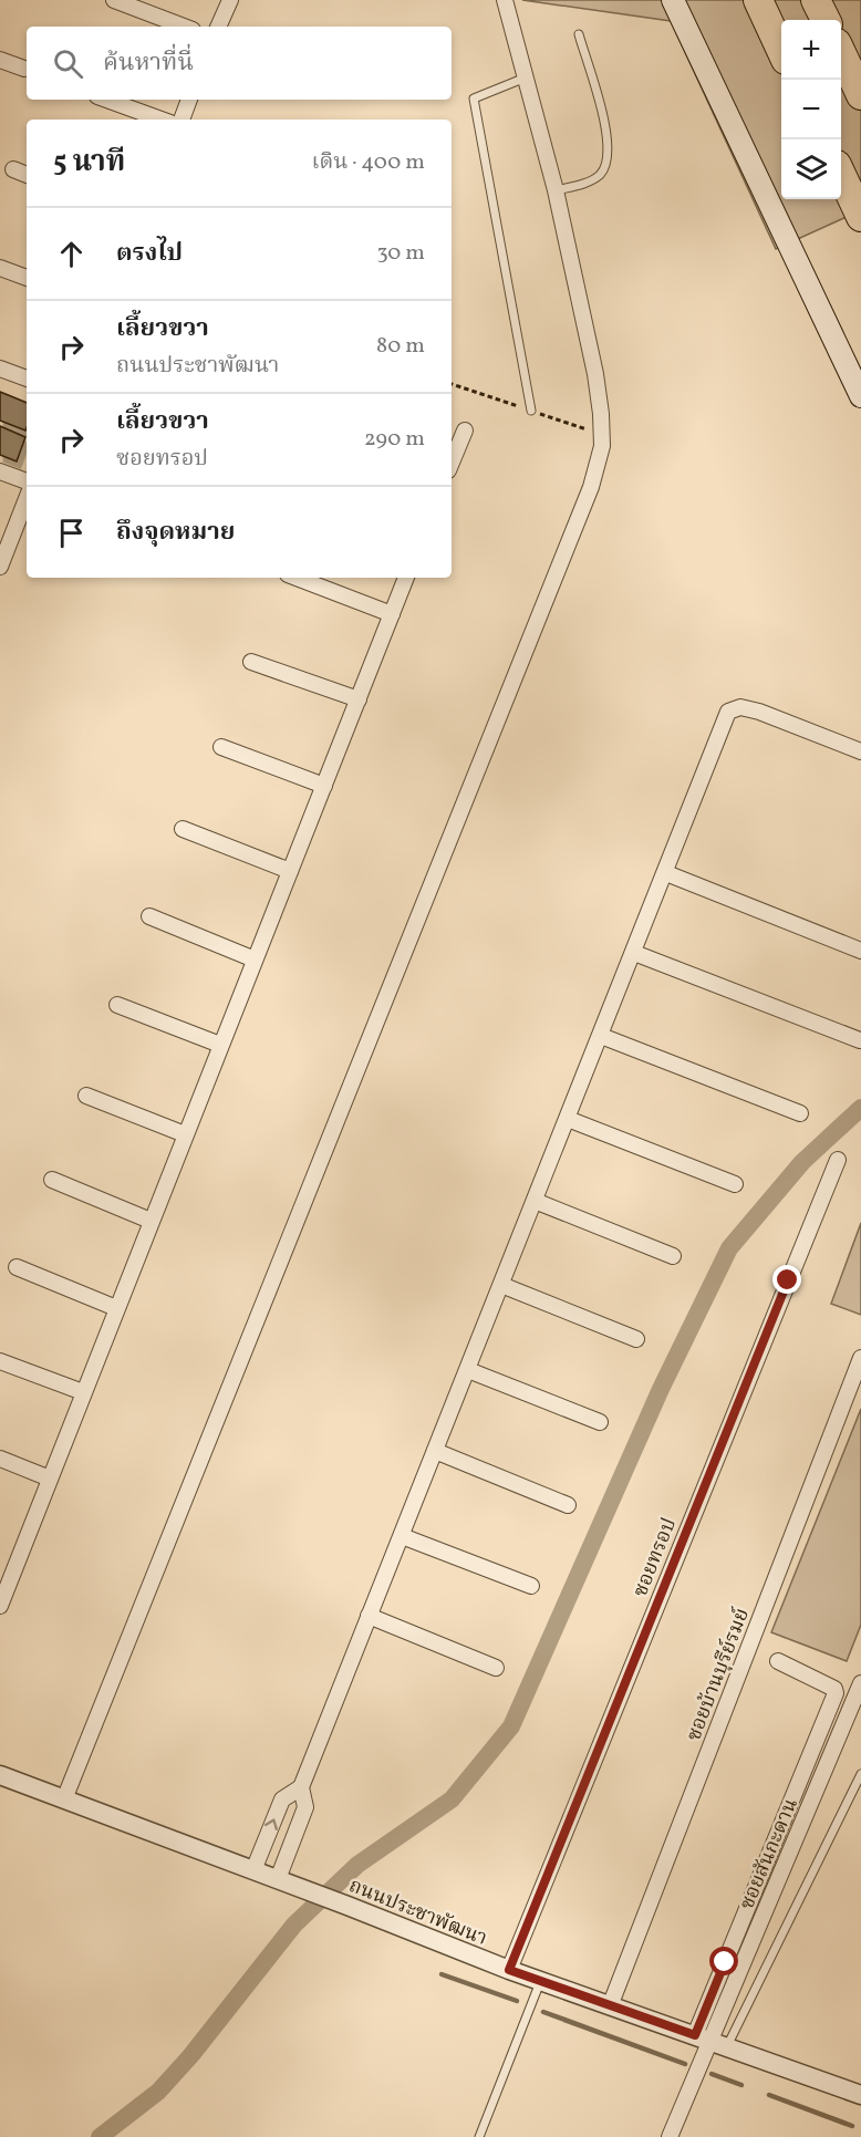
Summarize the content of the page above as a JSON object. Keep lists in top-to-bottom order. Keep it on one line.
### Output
{"streets":{"street":["ซอยทรอป","ซอยบ้านบุรีย์รมย์","ซอยสันกะดาน","ถนนประชาพัฒนา"]},"crossings":[["ซอยทรอป","ถนนประชาพัฒนา"],["ซอยบ้านบุรีย์รมย์","ถนนประชาพัฒนา"],["ซอยสันกะดาน","ถนนประชาพัฒนา"]],"page":{"map_buttons":["+","−"],"search":"ค้นหาที่นี่","heading":["5 นาที","เดิน · 400 m"],"list":[["ตรงไป","30 m"],["เลี้ยวขวา","ถนนประชาพัฒนา","80 m"],["เลี้ยวขวา","ซอยทรอป","290 m"],"ถึงจุดหมาย"]}}
